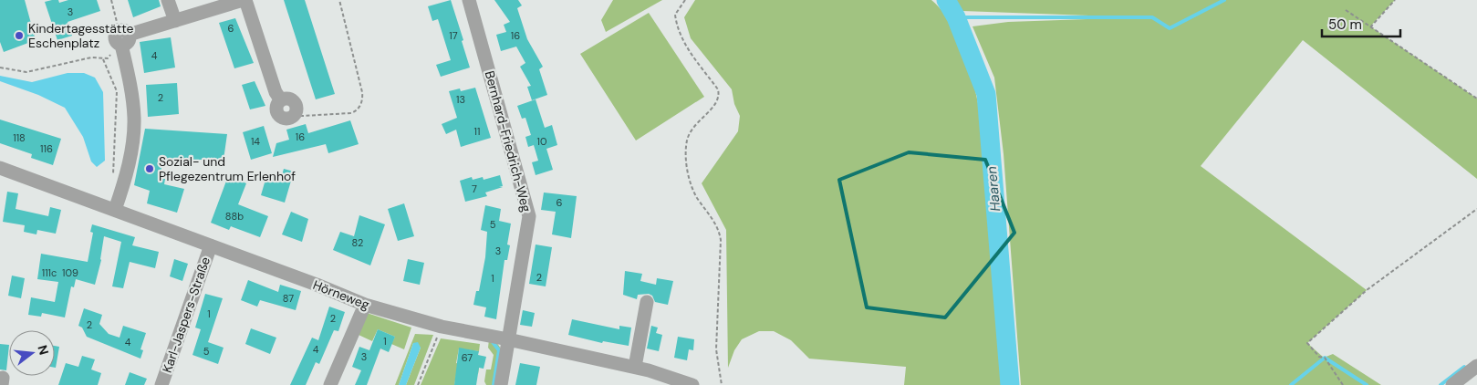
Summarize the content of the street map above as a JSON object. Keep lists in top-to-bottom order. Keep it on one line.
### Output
{"streets":{"street":["Bernhard-Friedrich-Weg","Hörneweg","Karl-Jaspers-Straße"]},"crossings":[["Bernhard-Friedrich-Weg","Hörneweg"],["Hörneweg","Karl-Jaspers-Straße"]],"water":["Haaren"],"places":["Kindertagesstätte Eschenplatz","Sozial- und Pflegezentrum Erlenhof"],"house_numbers":["3","6","17","16","4","2","13","11","16","118","14","10","116","7","6","88b","5","82","3","111c","109","2","1","87","1","2","2","1","4","4","5","3","67"],"scale_bar":"50 m","north":"right"}
